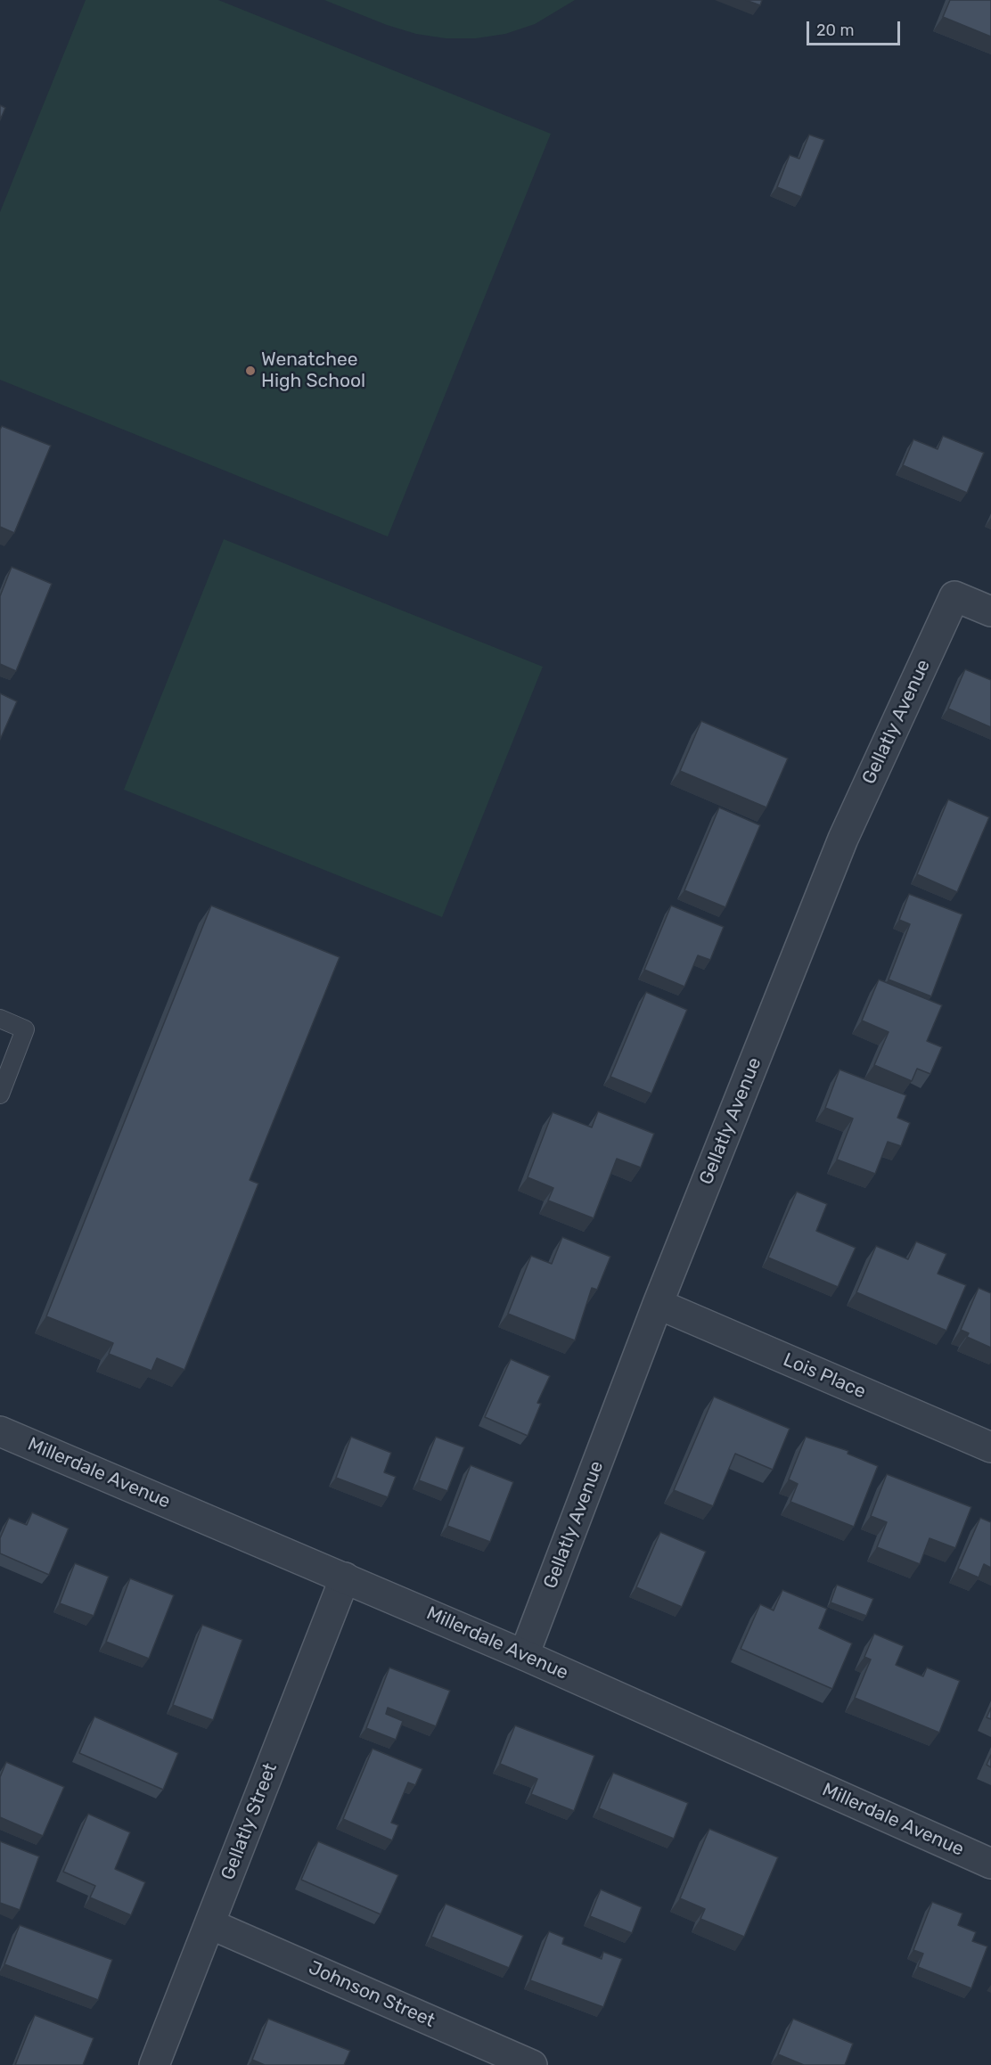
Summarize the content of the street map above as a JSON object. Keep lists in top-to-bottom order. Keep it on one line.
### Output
{"streets":{"street":["Gellatly Avenue","Lois Place","Millerdale Avenue","Gellatly Street","Johnson Street"]},"crossings":[["Gellatly Avenue","Lois Place"],["Gellatly Avenue","Millerdale Avenue"],["Millerdale Avenue","Gellatly Street"],["Gellatly Street","Johnson Street"]],"places":["Wenatchee High School"],"scale_bar":"20 m"}
